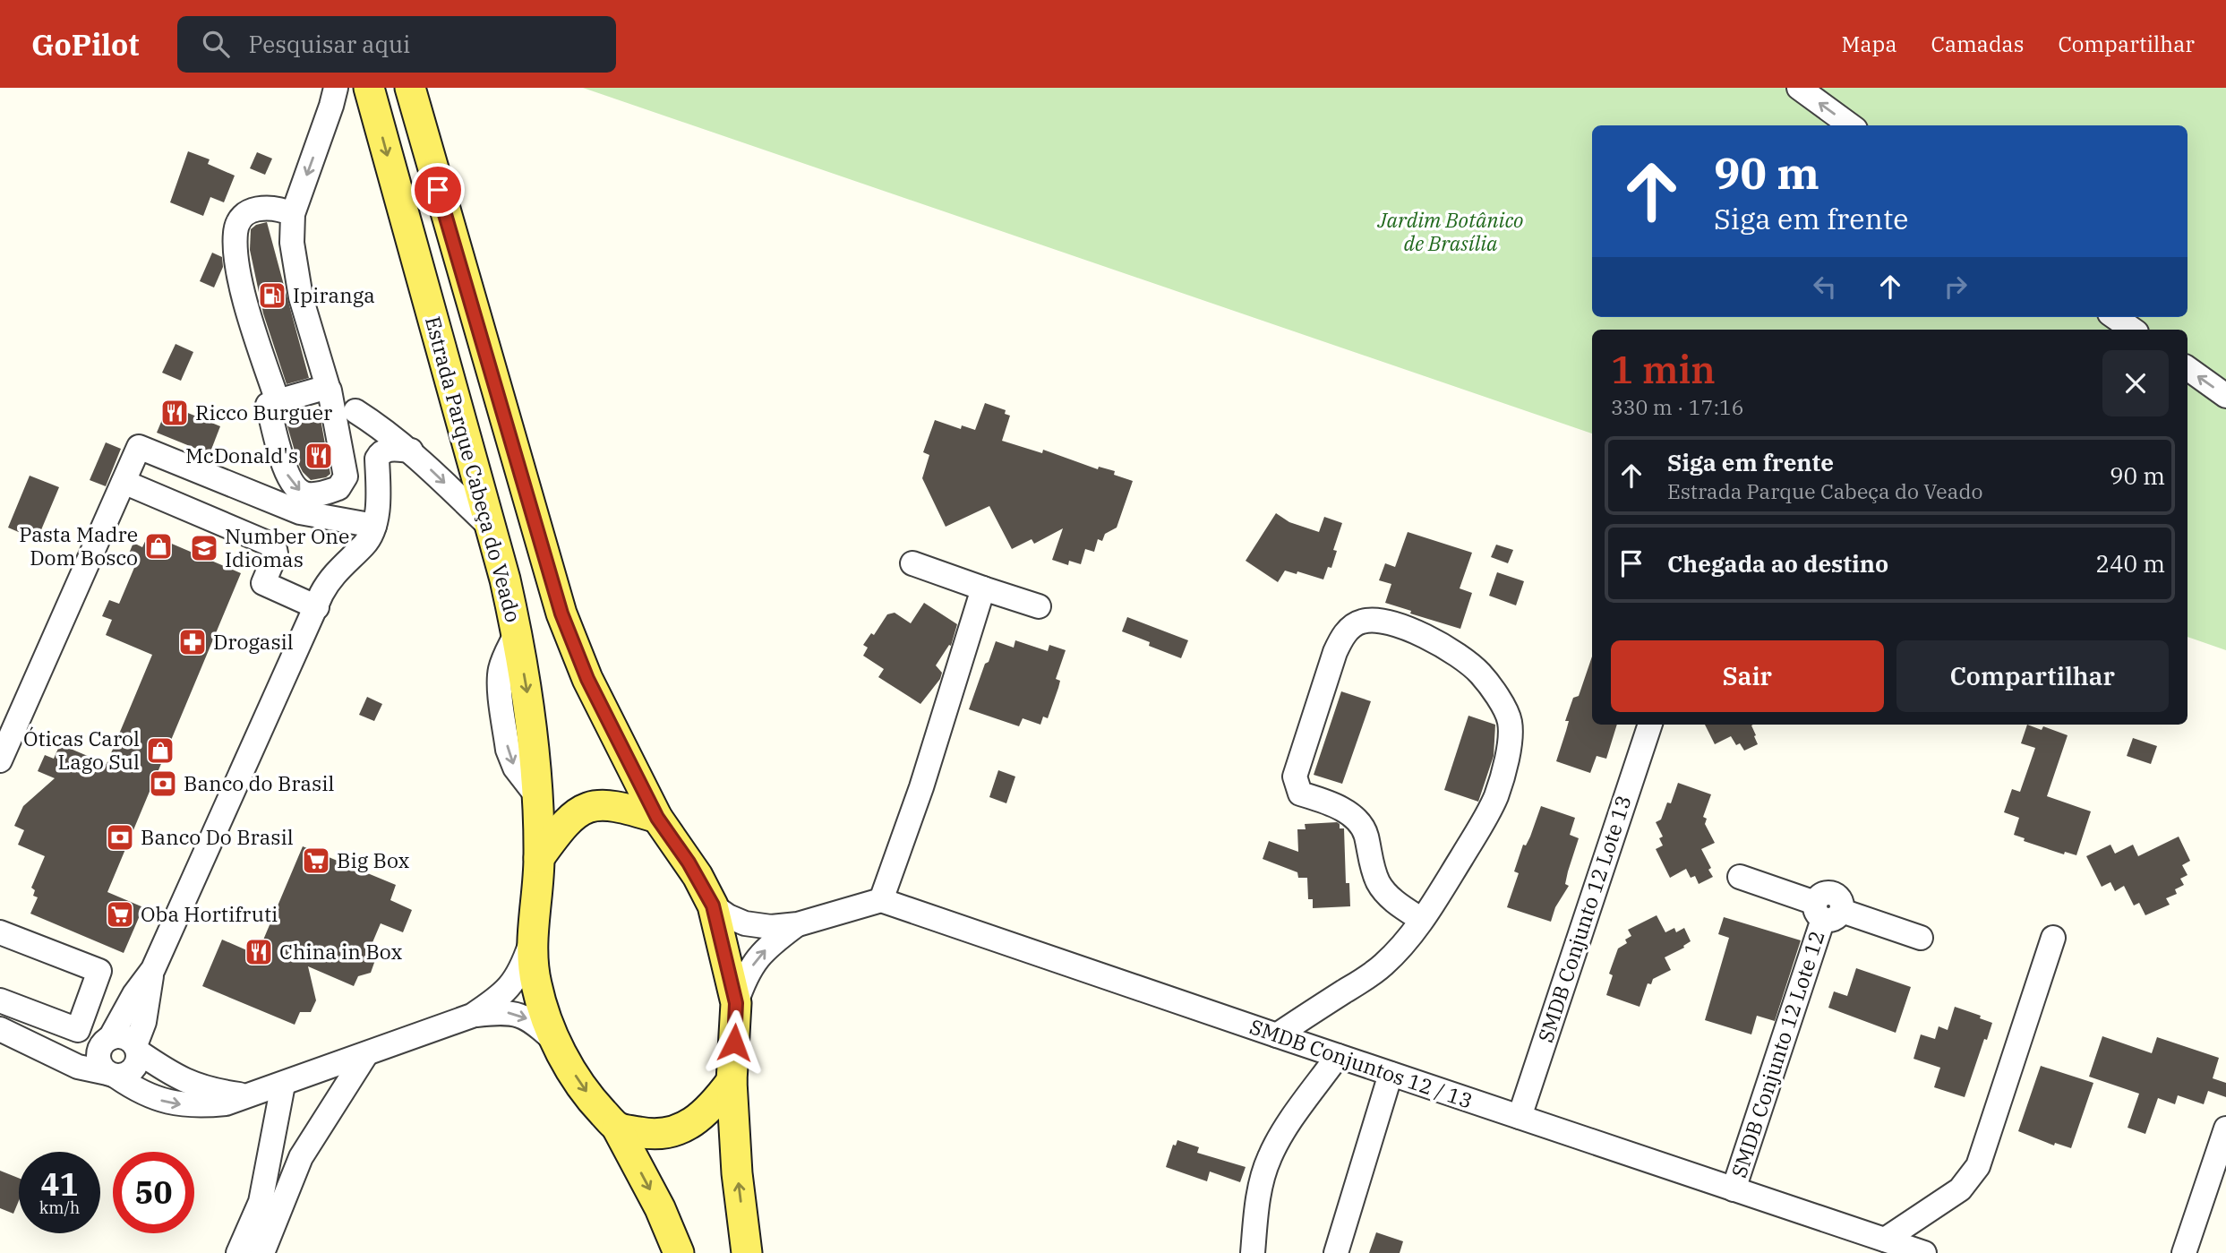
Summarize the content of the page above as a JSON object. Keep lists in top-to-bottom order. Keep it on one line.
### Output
{"streets":{"main road":["Estrada Parque Cabeça do Veado"],"street":["SMDB Conjunto 12 Lote 13","SMDB Conjunto 12 Lote 12","SMDB Conjuntos 12 / 13"]},"crossings":[["SMDB Conjunto 12 Lote 13","SMDB Conjuntos 12 / 13"],["SMDB Conjunto 12 Lote 12","SMDB Conjuntos 12 / 13"]],"parks":["Jardim Botânico de Brasília"],"places":{"fuel station":["Ipiranga"],"restaurant":["Ricco Burguer","McDonald's","China in Box"],"shop":["Pasta Madre Dom Bosco","Óticas Carol Lago Sul"],"school or university":["Number One Idiomas"],"pharmacy":["Drogasil"],"bank":["Banco do Brasil","Banco Do Brasil"],"supermarket":["Big Box","Oba Hortifruti"]},"page":{"header":"GoPilot","search":"Pesquisar aqui","nav":["Mapa","Camadas","Compartilhar"],"turn":["90 m","Siga em frente"],"heading":["1 min","330 m · 17:16"],"list":[{"name":"Siga em frente","note":"Estrada Parque Cabeça do Veado","value":"90 m"},{"name":"Chegada ao destino","value":"240 m"}],"buttons":["Sair","Compartilhar"],"speed":"41 km/h","limit":"50"}}
